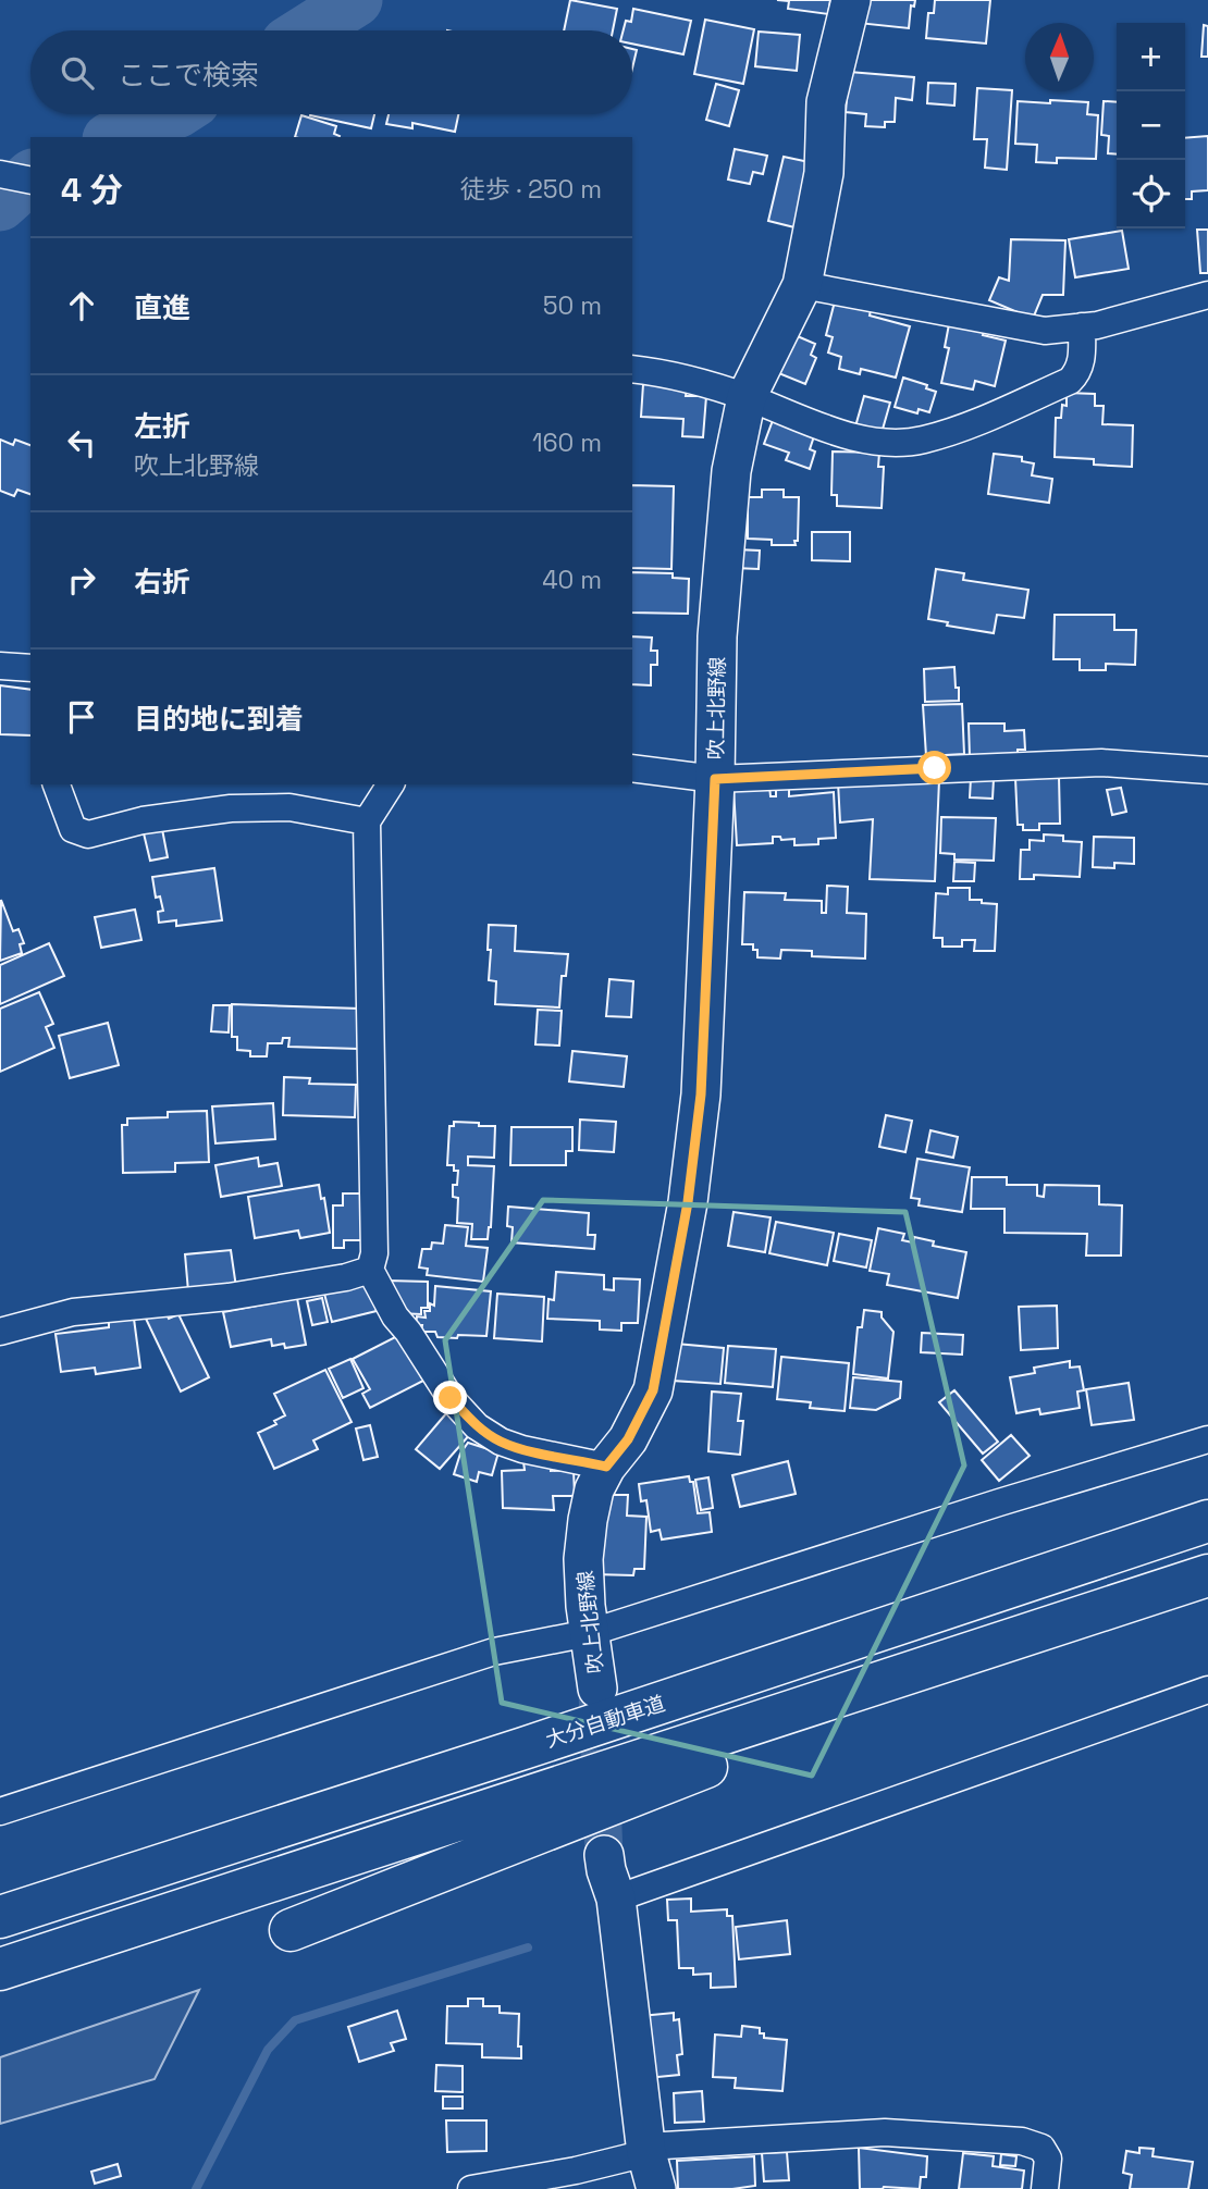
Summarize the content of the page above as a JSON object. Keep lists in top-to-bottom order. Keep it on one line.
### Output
{"streets":{"highway":["大分自動車道"],"main road":["吹上北野線"]},"north":"top","page":{"map_buttons":["+","−"],"search":"ここで検索","heading":["4 分","徒歩 · 250 m"],"list":[["直進","50 m"],["左折","吹上北野線","160 m"],["右折","40 m"],"目的地に到着"]}}
